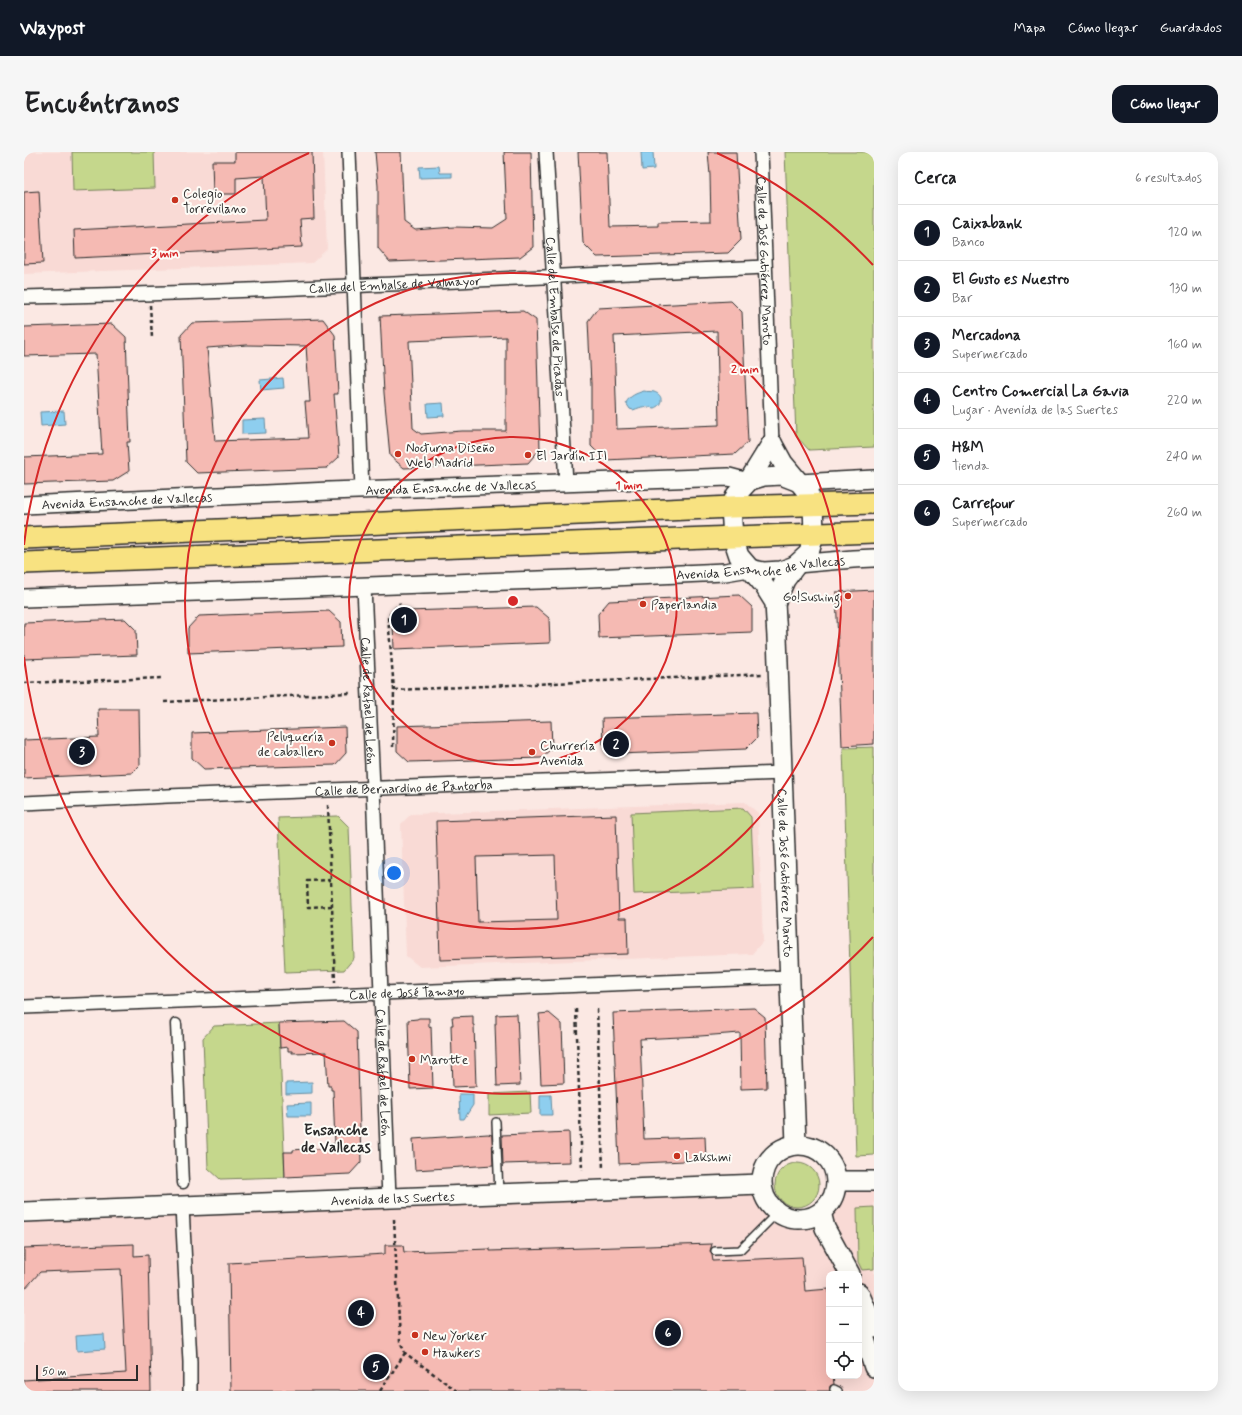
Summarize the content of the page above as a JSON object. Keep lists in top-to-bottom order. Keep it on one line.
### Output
{"streets":{"main road":["Calle de José Gutiérrez Maroto","Avenida Ensanche de Vallecas","Avenida de las Suertes"],"street":["Calle del Embalse de Valmayor","Calle del Embalse de Picadas","Calle de Rafael de León","Calle de Bernardino de Pantorba","Calle de José Tamayo"]},"crossings":[["Calle de José Gutiérrez Maroto","Calle del Embalse de Valmayor"],["Calle de José Gutiérrez Maroto","Avenida Ensanche de Vallecas"],["Calle de José Gutiérrez Maroto","Calle de Bernardino de Pantorba"],["Calle de José Gutiérrez Maroto","Calle de José Tamayo"],["Calle de José Gutiérrez Maroto","Avenida de las Suertes"],["Calle del Embalse de Valmayor","Calle del Embalse de Picadas"],["Calle del Embalse de Picadas","Avenida Ensanche de Vallecas"],["Avenida Ensanche de Vallecas","Calle de Rafael de León"],["Calle de Rafael de León","Calle de Bernardino de Pantorba"],["Calle de Rafael de León","Calle de José Tamayo"],["Calle de Rafael de León","Avenida de las Suertes"]],"districts":["Ensanche de Vallecas"],"places":["Colegio Torrevilano","Nocturna Diseño Web Madrid","El Jardín III","Go!Sushing","Paperlandia","Peluquería de caballero","Churrería Avenida","Marotte","Lakshmi","New Yorker","Hawkers"],"scale_bar":"50 m","page":{"header":"Waypost","nav":["Mapa","Cómo llegar","Guardados"],"buttons":"Cómo llegar","title":"Encuéntranos","heading":["Cerca","6 resultados"],"list":[{"mark":"1","name":"Caixabank","note":"Banco","value":"120 m"},{"mark":"2","name":"El Gusto es Nuestro","note":"Bar","value":"130 m"},{"mark":"3","name":"Mercadona","note":"Supermercado","value":"160 m"},{"mark":"4","name":"Centro Comercial La Gavia","note":"Lugar · Avenida de las Suertes","value":"220 m"},{"mark":"5","name":"H&M","note":"Tienda","value":"240 m"},{"mark":"6","name":"Carrefour","note":"Supermercado","value":"260 m"}],"pins":["1","2","3","4","6","5"],"map_buttons":["+","−"],"scale":"50 m"},"rings":["3 min","2 min","1 min"]}
